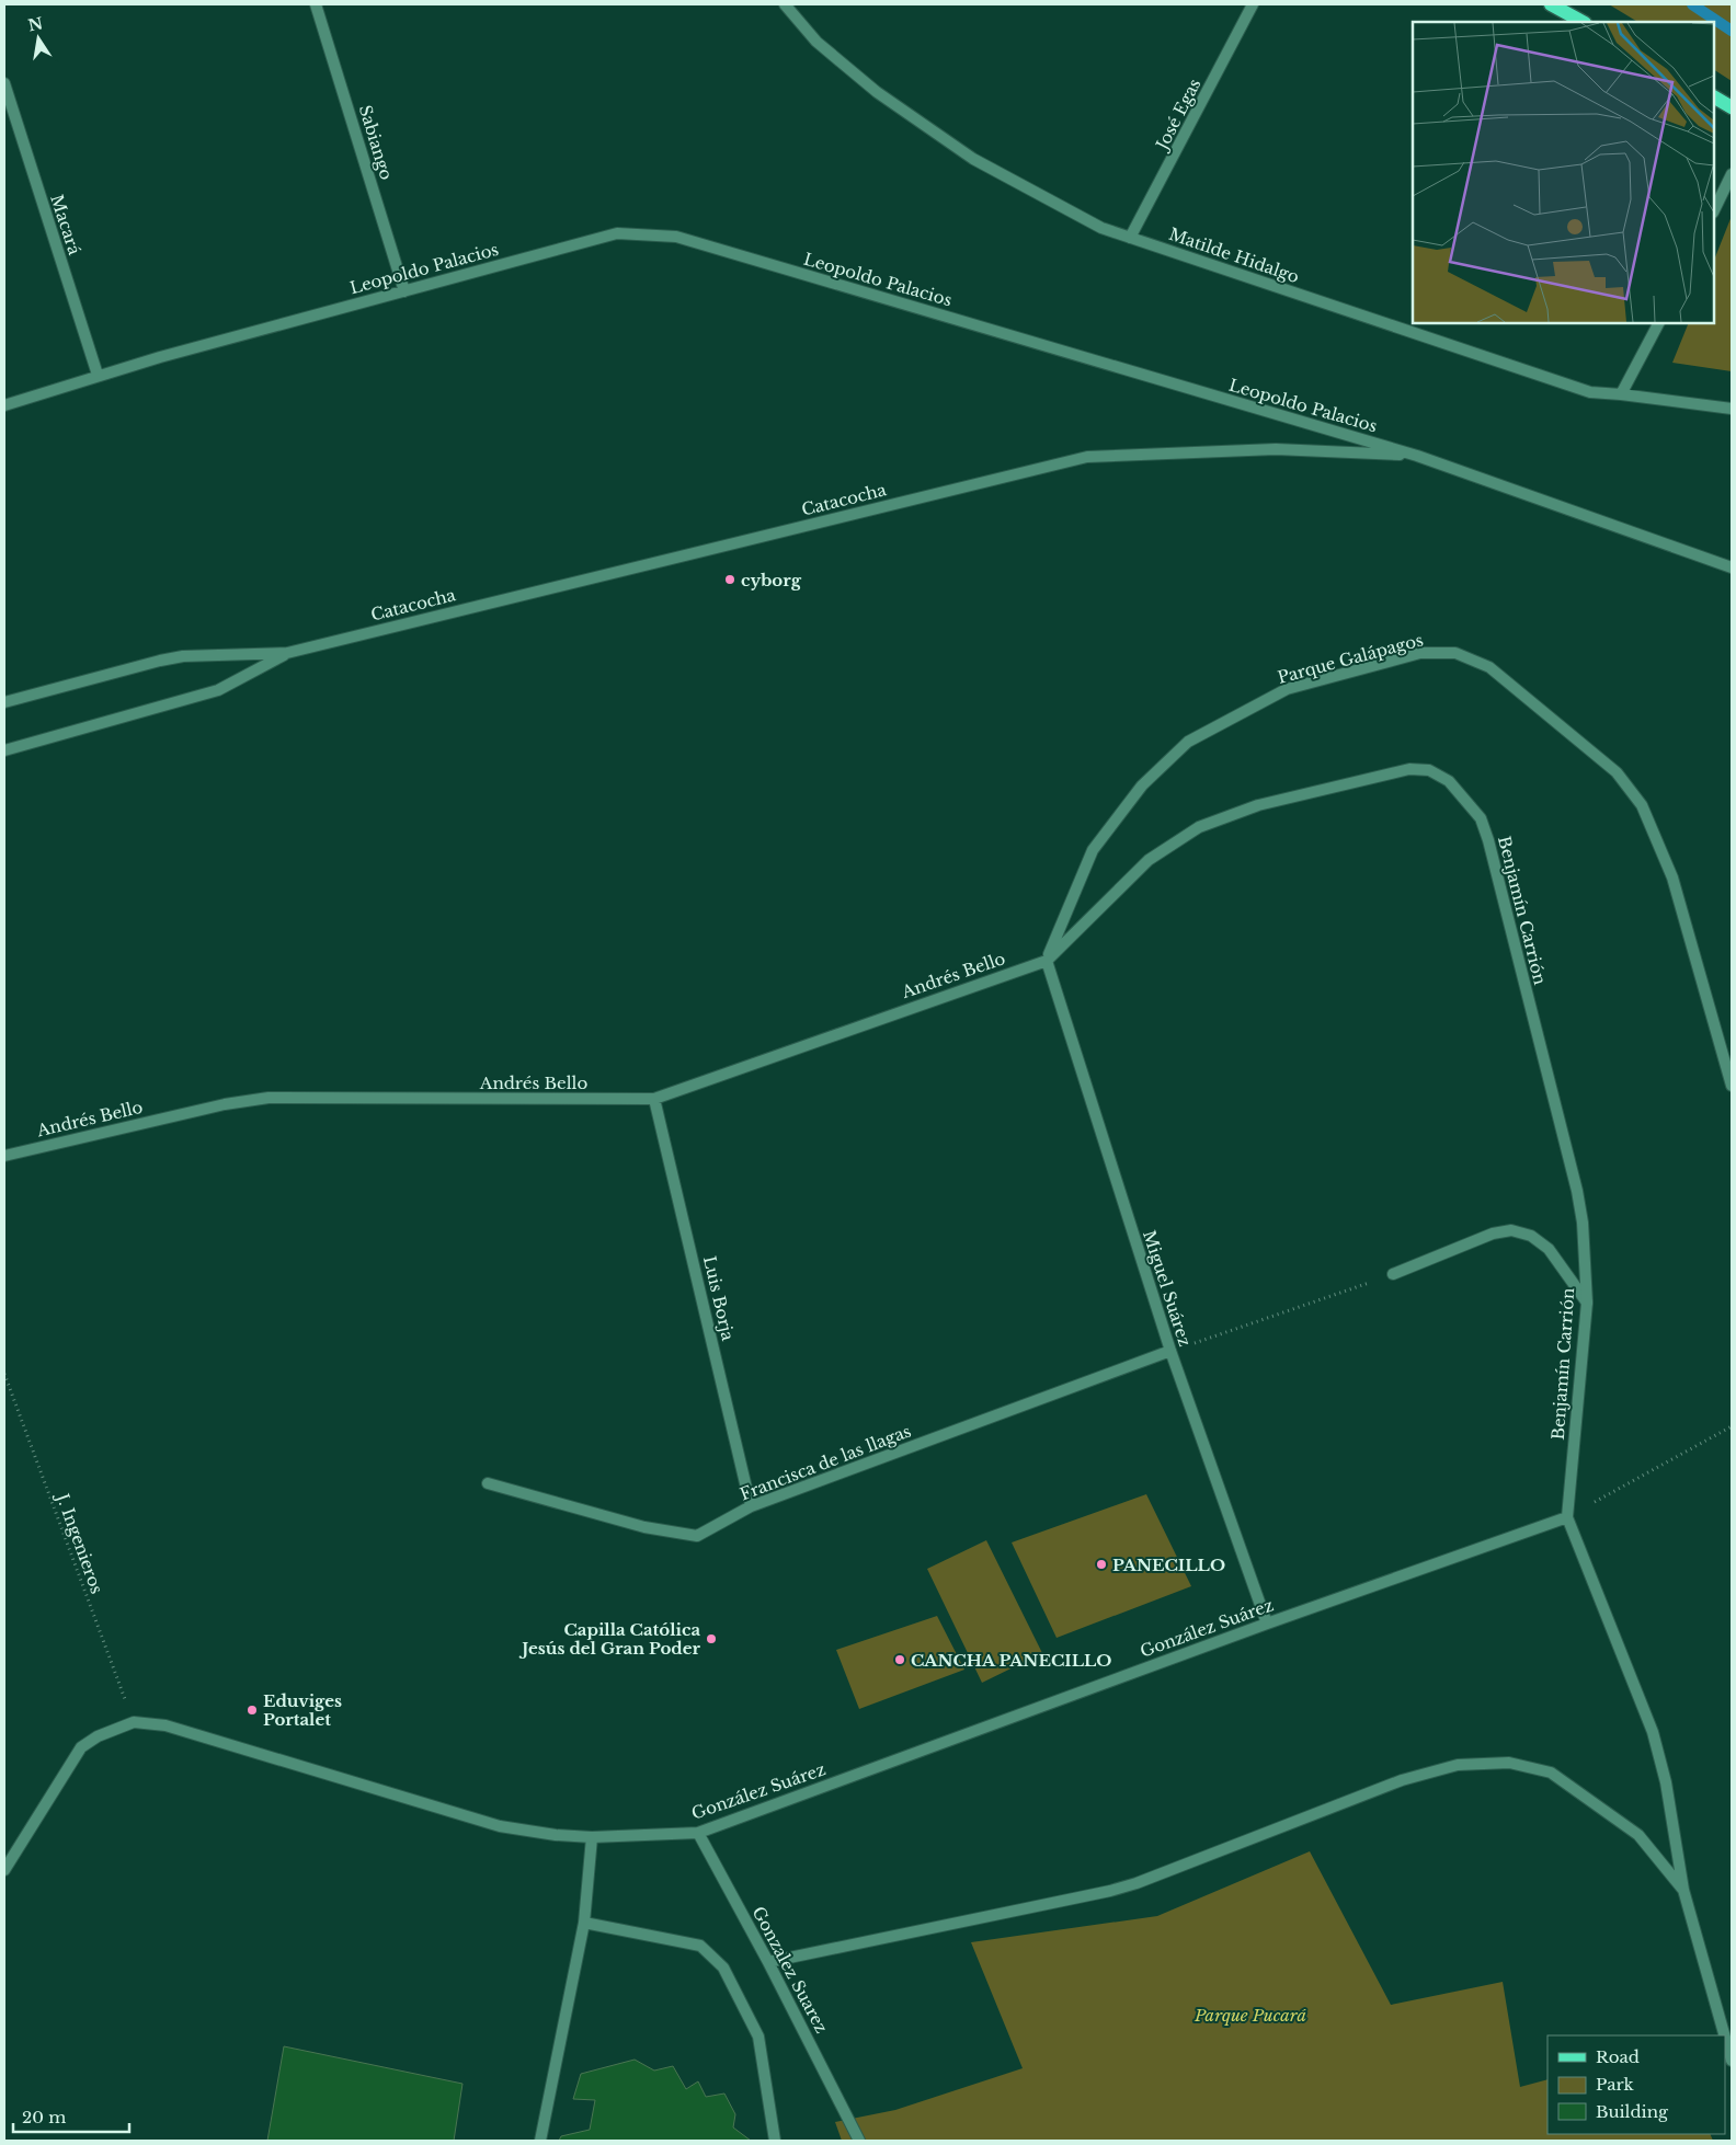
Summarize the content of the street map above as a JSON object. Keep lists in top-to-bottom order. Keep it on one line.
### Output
{"streets":{"street":["José Egas","Sabiango","Macará","Matilde Hidalgo","Leopoldo Palacios","Catacocha","Parque Galápagos","Benjamín Carrión","Andrés Bello","Miguel Suárez","Luis Borja","Francisca de las llagas","González Suárez","Gonzalez Suarez"],"path":["J. Ingenieros"]},"crossings":[["José Egas","Matilde Hidalgo"],["Sabiango","Leopoldo Palacios"],["Macará","Leopoldo Palacios"],["Leopoldo Palacios","Catacocha"],["Parque Galápagos","Benjamín Carrión"],["Parque Galápagos","Andrés Bello"],["Parque Galápagos","Miguel Suárez"],["Benjamín Carrión","Andrés Bello"],["Benjamín Carrión","Miguel Suárez"],["Benjamín Carrión","González Suárez"],["Andrés Bello","Miguel Suárez"],["Andrés Bello","Luis Borja"],["Miguel Suárez","Francisca de las llagas"],["Miguel Suárez","González Suárez"],["Luis Borja","Francisca de las llagas"],["J. Ingenieros","González Suárez"],["González Suárez","Gonzalez Suarez"]],"parks":["Parque Pucará"],"places":["cyborg","PANECILLO","Capilla Católica Jesús del Gran Poder","CANCHA PANECILLO","Eduviges Portalet"],"legend":["Road","Park","Building"],"scale_bar":"20 m","north":"top"}
